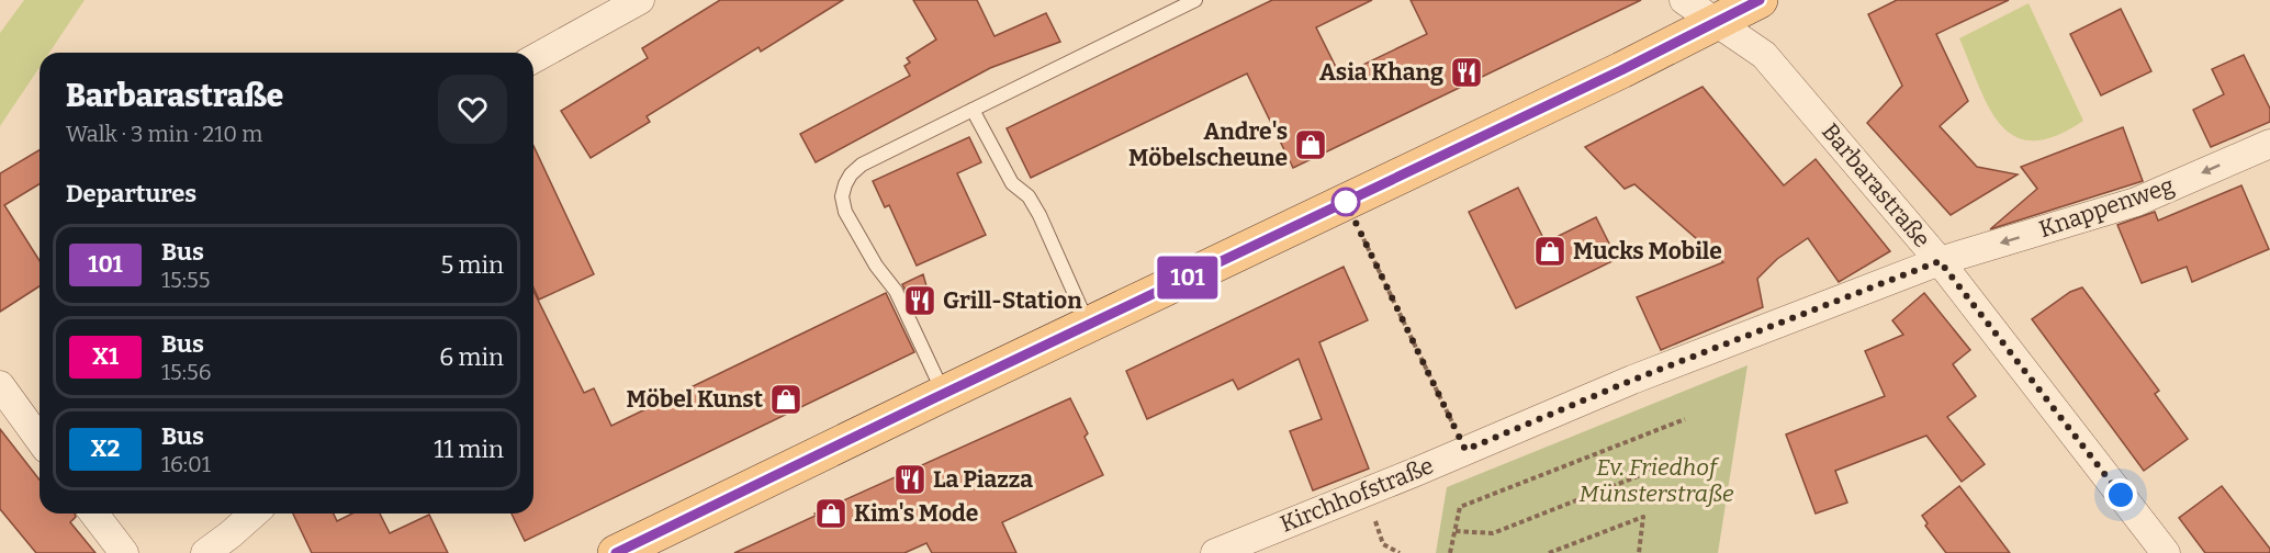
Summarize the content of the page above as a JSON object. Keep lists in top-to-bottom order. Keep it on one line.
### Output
{"streets":{"street":["Barbarastraße","Knappenweg","Kirchhofstraße"]},"crossings":[["Barbarastraße","Knappenweg"],["Barbarastraße","Kirchhofstraße"],["Knappenweg","Kirchhofstraße"]],"one_way":["Knappenweg"],"parks":["Ev. Friedhof Münsterstraße"],"places":{"restaurant":["Asia Khang","Grill-Station","La Piazza"],"shop":["Andre's Möbelscheune","Mucks Mobile","Möbel Kunst","Kim's Mode"]},"lines":["bus line 101"],"page":{"on_map":"101","heading":[["Barbarastraße","Walk · 3 min · 210 m"],"Departures"],"list":[{"mark":"101","name":"Bus","note":"15:55","value":"5 min"},{"mark":"X1","name":"Bus","note":"15:56","value":"6 min"},{"mark":"X2","name":"Bus","note":"16:01","value":"11 min"}]}}
